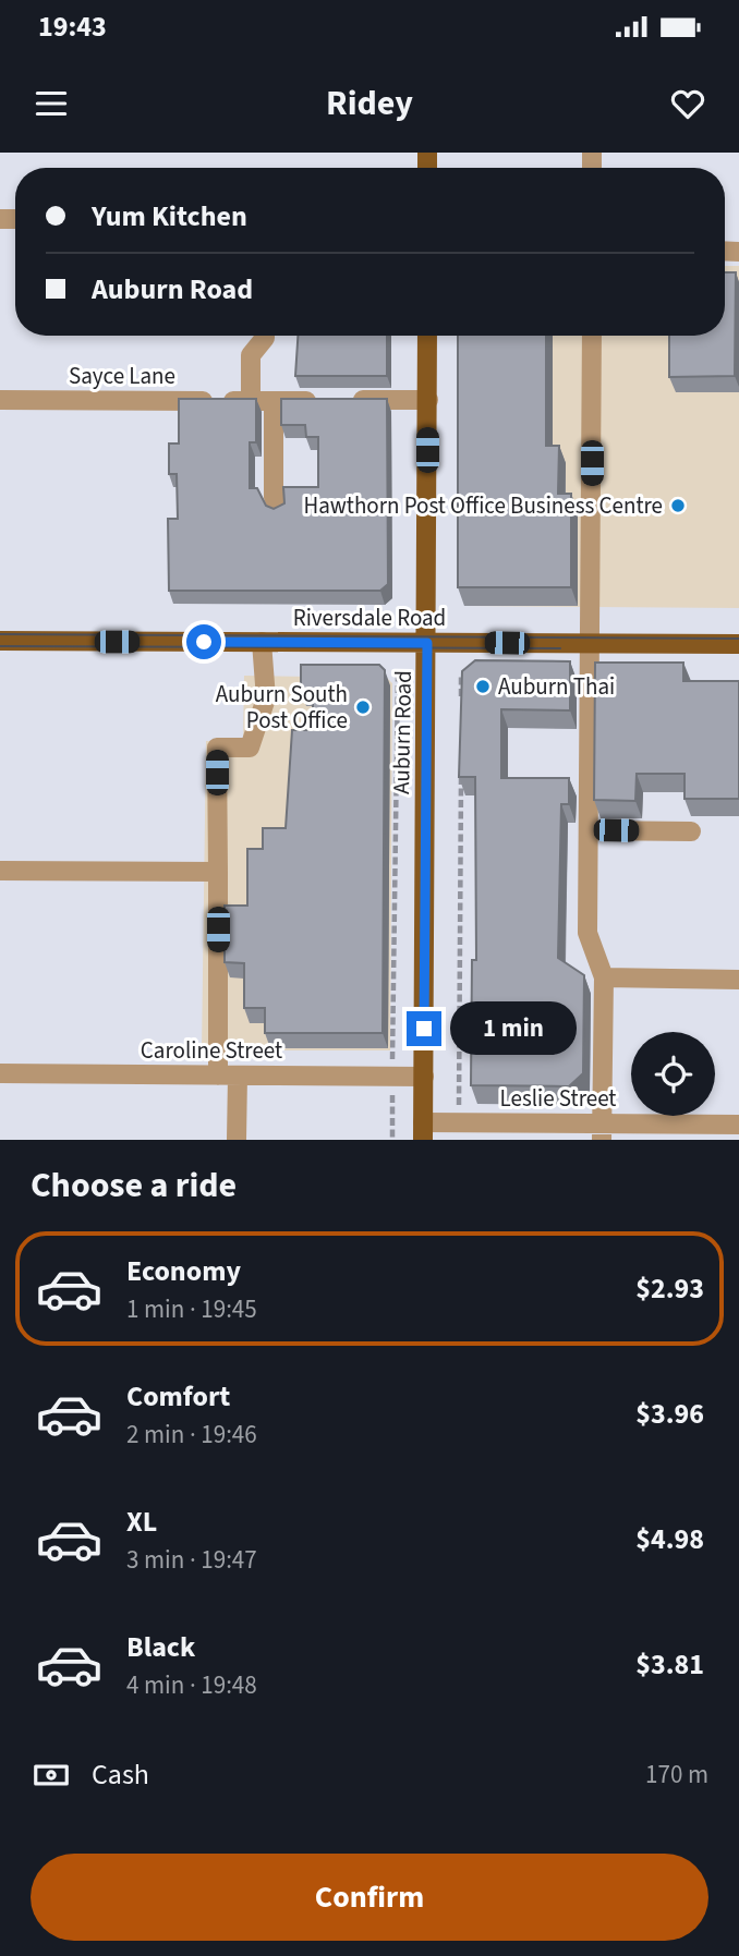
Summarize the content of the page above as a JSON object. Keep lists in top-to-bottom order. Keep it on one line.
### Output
{"streets":{"main road":["Riversdale Road","Auburn Road"],"street":["Sayce Lane","Caroline Street","Leslie Street"]},"crossings":[["Riversdale Road","Auburn Road"],["Auburn Road","Caroline Street"],["Auburn Road","Leslie Street"]],"places":["Hawthorn Post Office Business Centre","Auburn Thai","Auburn South Post Office"],"page":{"status":"19:43","header":"Ridey","banner":["Yum Kitchen","Auburn Road"],"bubble":"1 min","heading":"Choose a ride","list":[{"name":"Economy","note":"1 min · 19:45","value":"$2.93"},{"name":"Comfort","note":"2 min · 19:46","value":"$3.96"},{"name":"XL","note":"3 min · 19:47","value":"$4.98"},{"name":"Black","note":"4 min · 19:48","value":"$3.81"}],"pay":["Cash","170 m"],"buttons":"Confirm"}}
